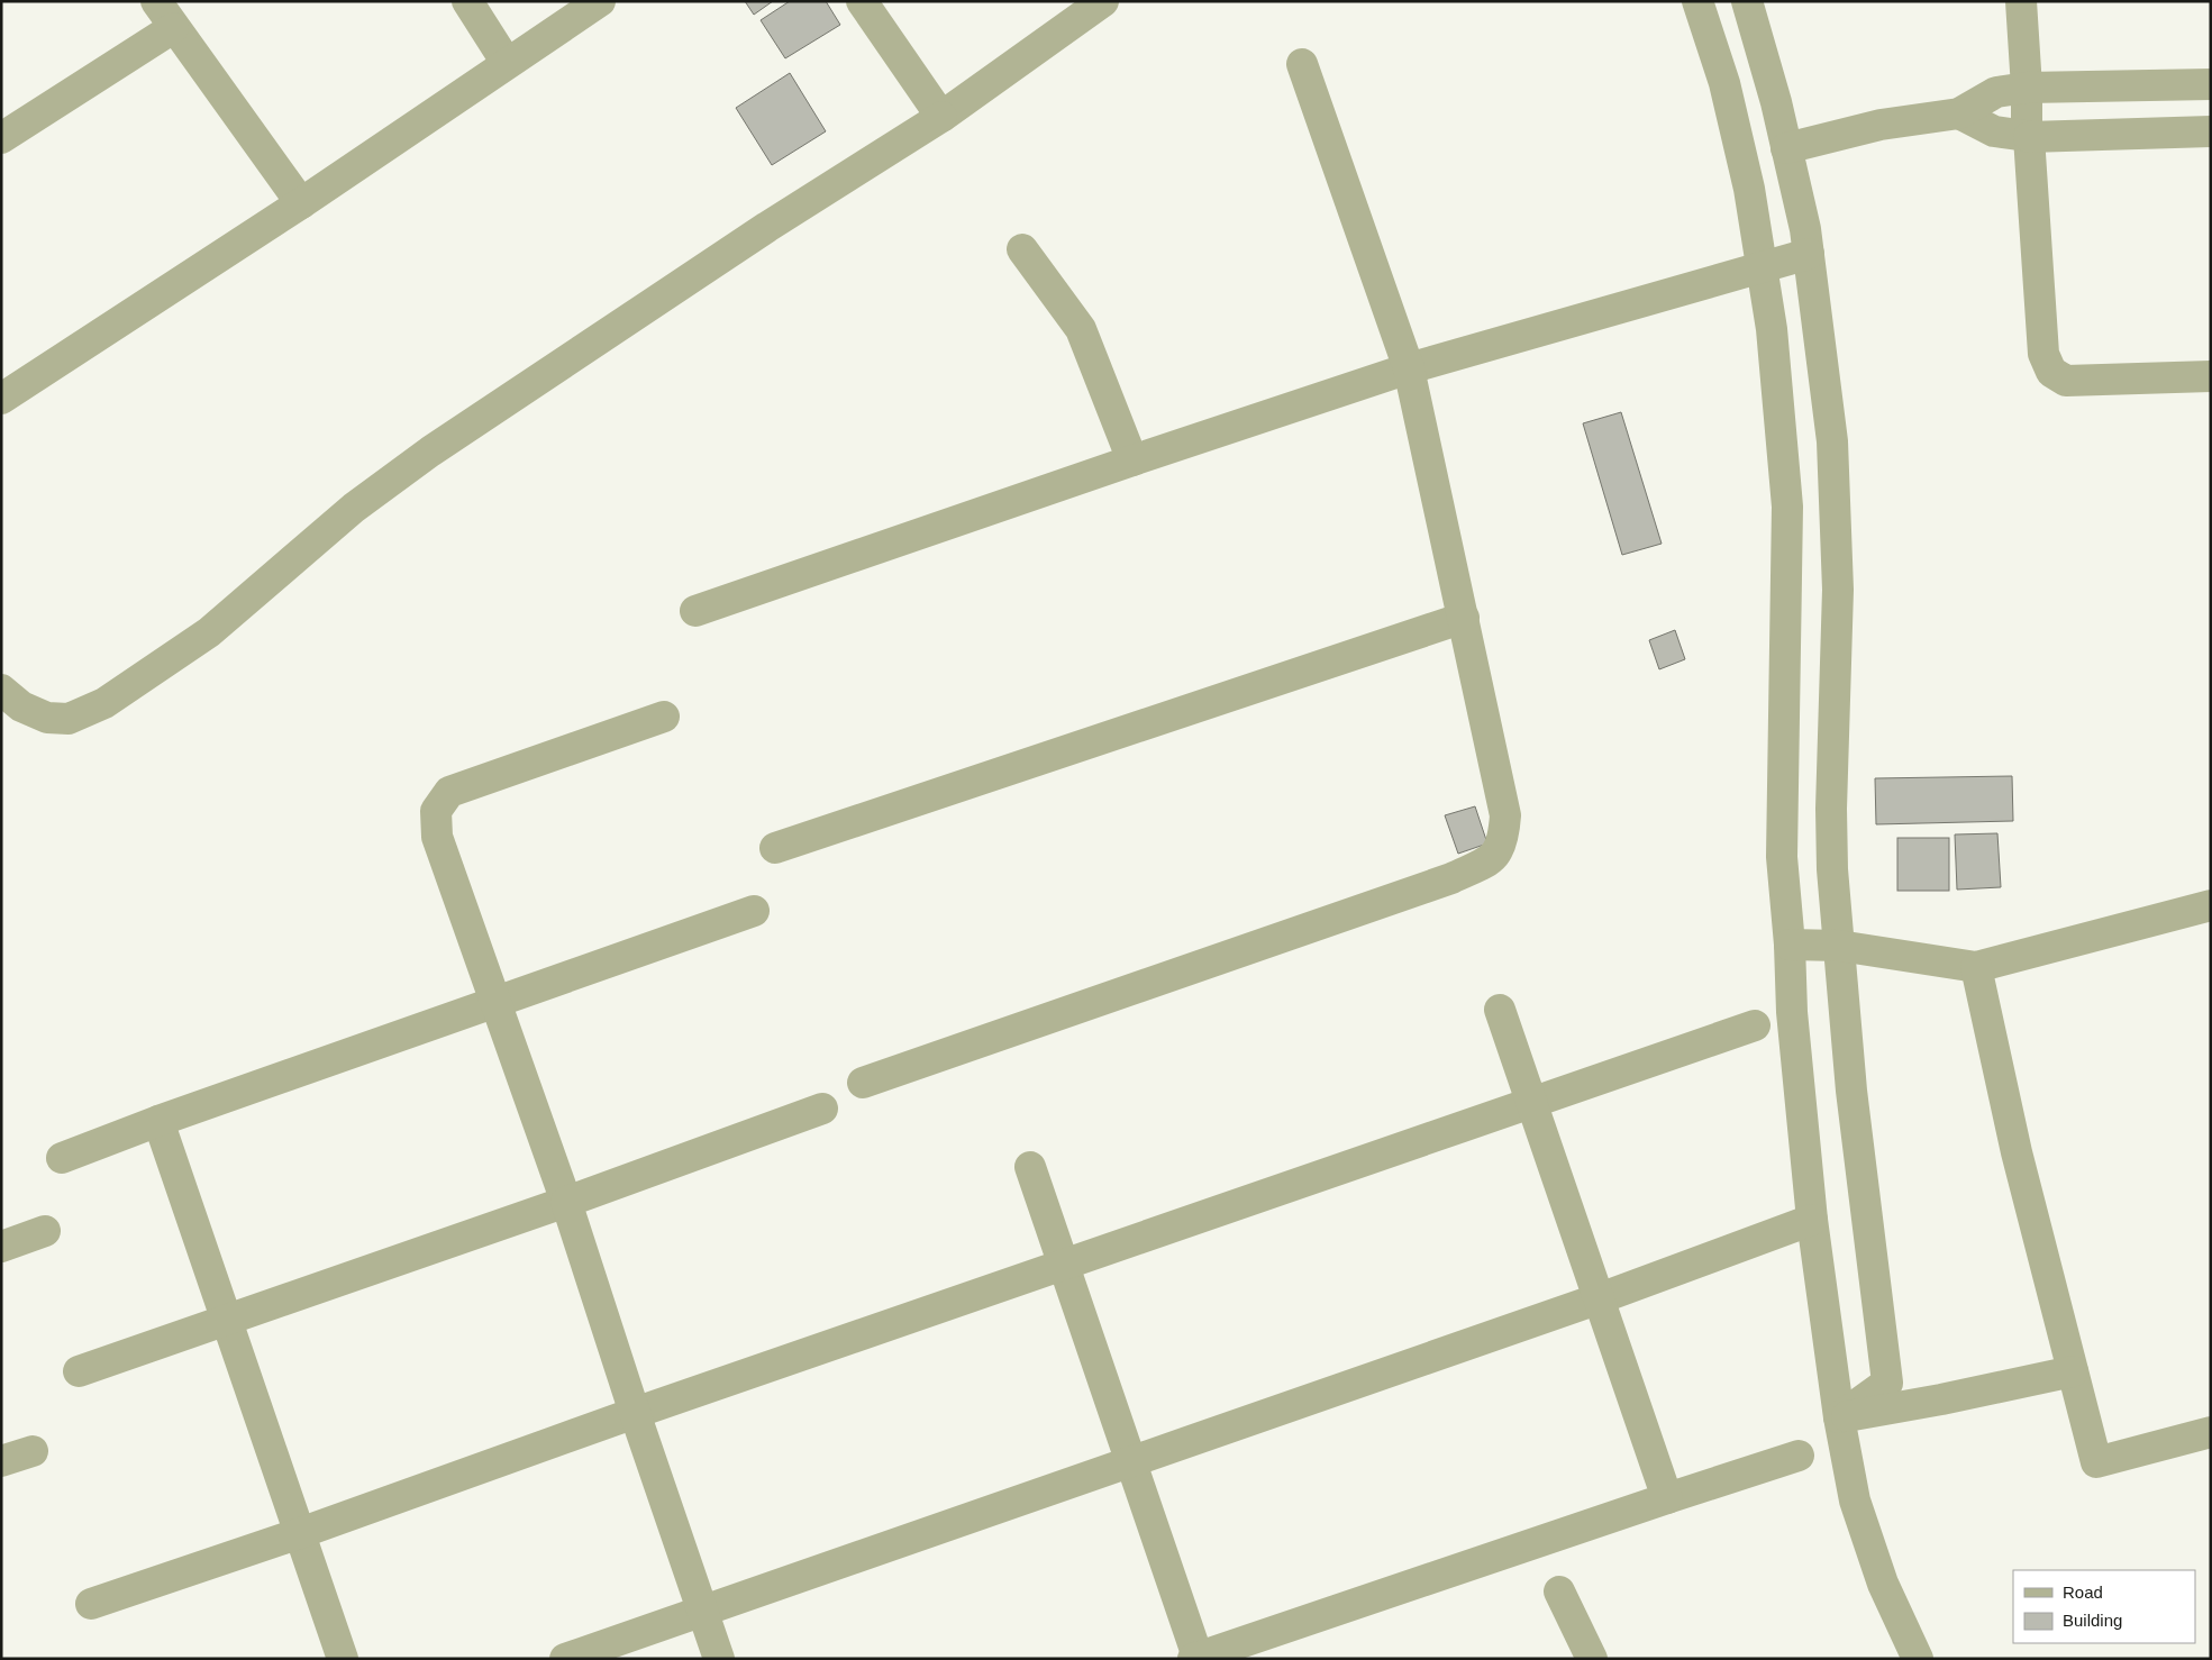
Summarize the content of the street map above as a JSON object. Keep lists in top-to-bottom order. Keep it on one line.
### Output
{"legend":["Road","Building"]}
